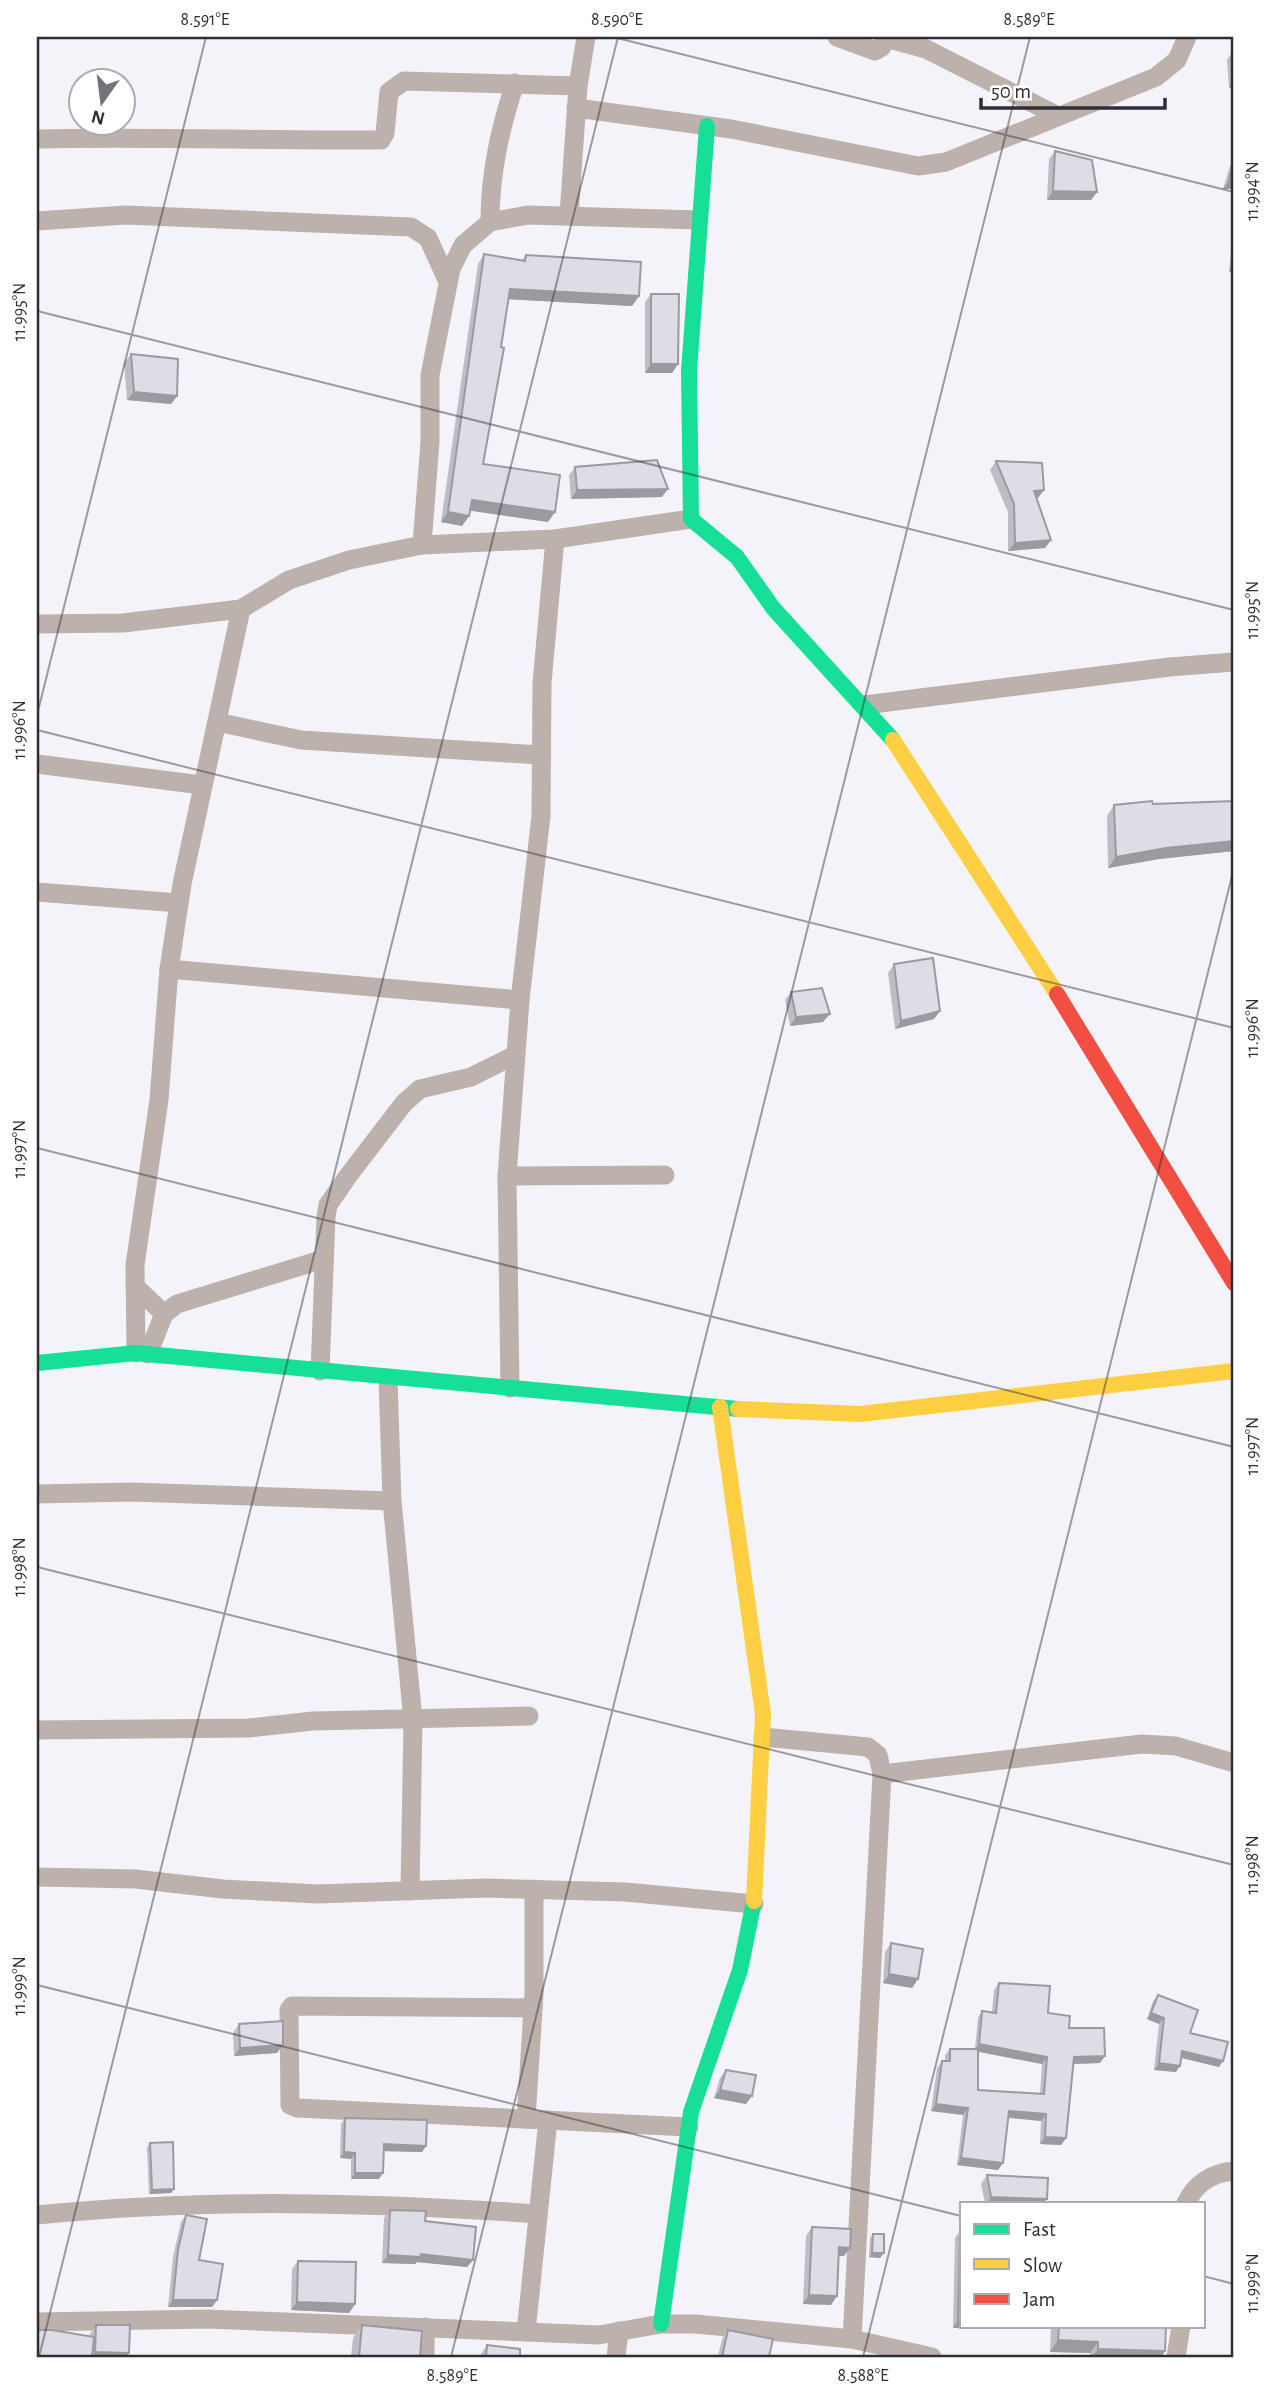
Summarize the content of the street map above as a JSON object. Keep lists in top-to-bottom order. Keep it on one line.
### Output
{"legend":["Fast","Slow","Jam"],"scale_bar":"50 m","north":"bottom","coordinates":["8.591°E","8.590°E","8.589°E","11.994°N","11.995°N","11.996°N","11.997°N","11.998°N","11.999°N","8.588°E"]}
